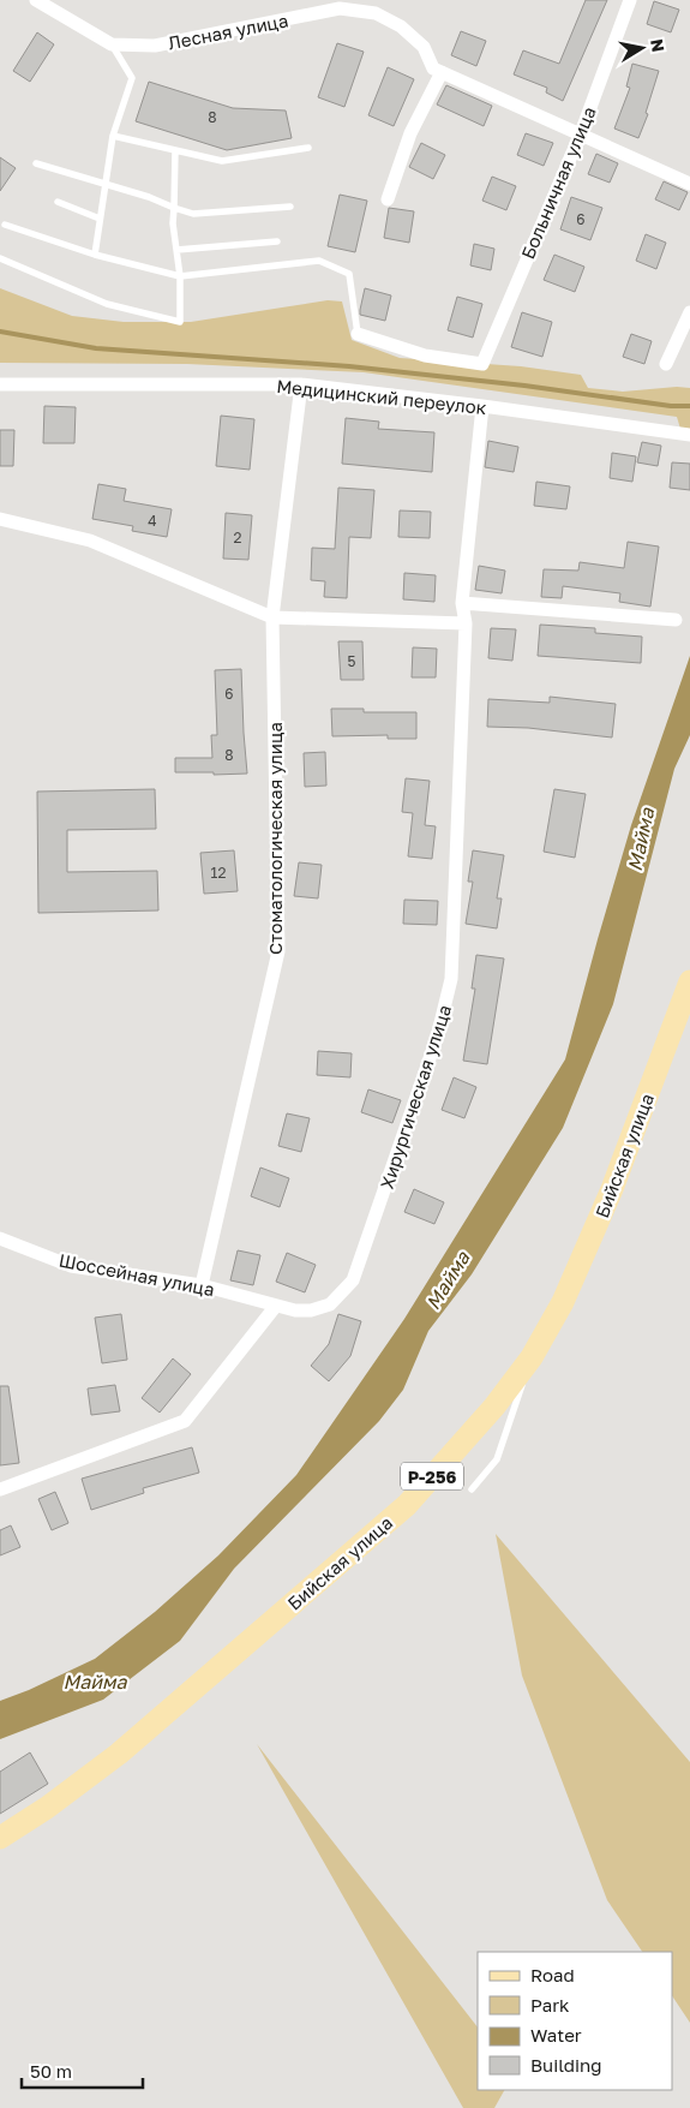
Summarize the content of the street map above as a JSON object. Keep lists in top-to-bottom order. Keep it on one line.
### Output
{"streets":{"main road":["Бийская улица","Р-256"],"street":["Лесная улица","Больничная улица","Медицинский переулок","Стоматологическая улица","Хирургическая улица","Шоссейная улица"]},"crossings":[["Лесная улица","Больничная улица"],["Медицинский переулок","Стоматологическая улица"],["Медицинский переулок","Хирургическая улица"],["Стоматологическая улица","Шоссейная улица"],["Хирургическая улица","Шоссейная улица"]],"water":["Майма"],"house_numbers":["8","6","4","2","5","6","8","12"],"legend":["Road","Park","Water","Building"],"scale_bar":"50 m","north":"right"}
